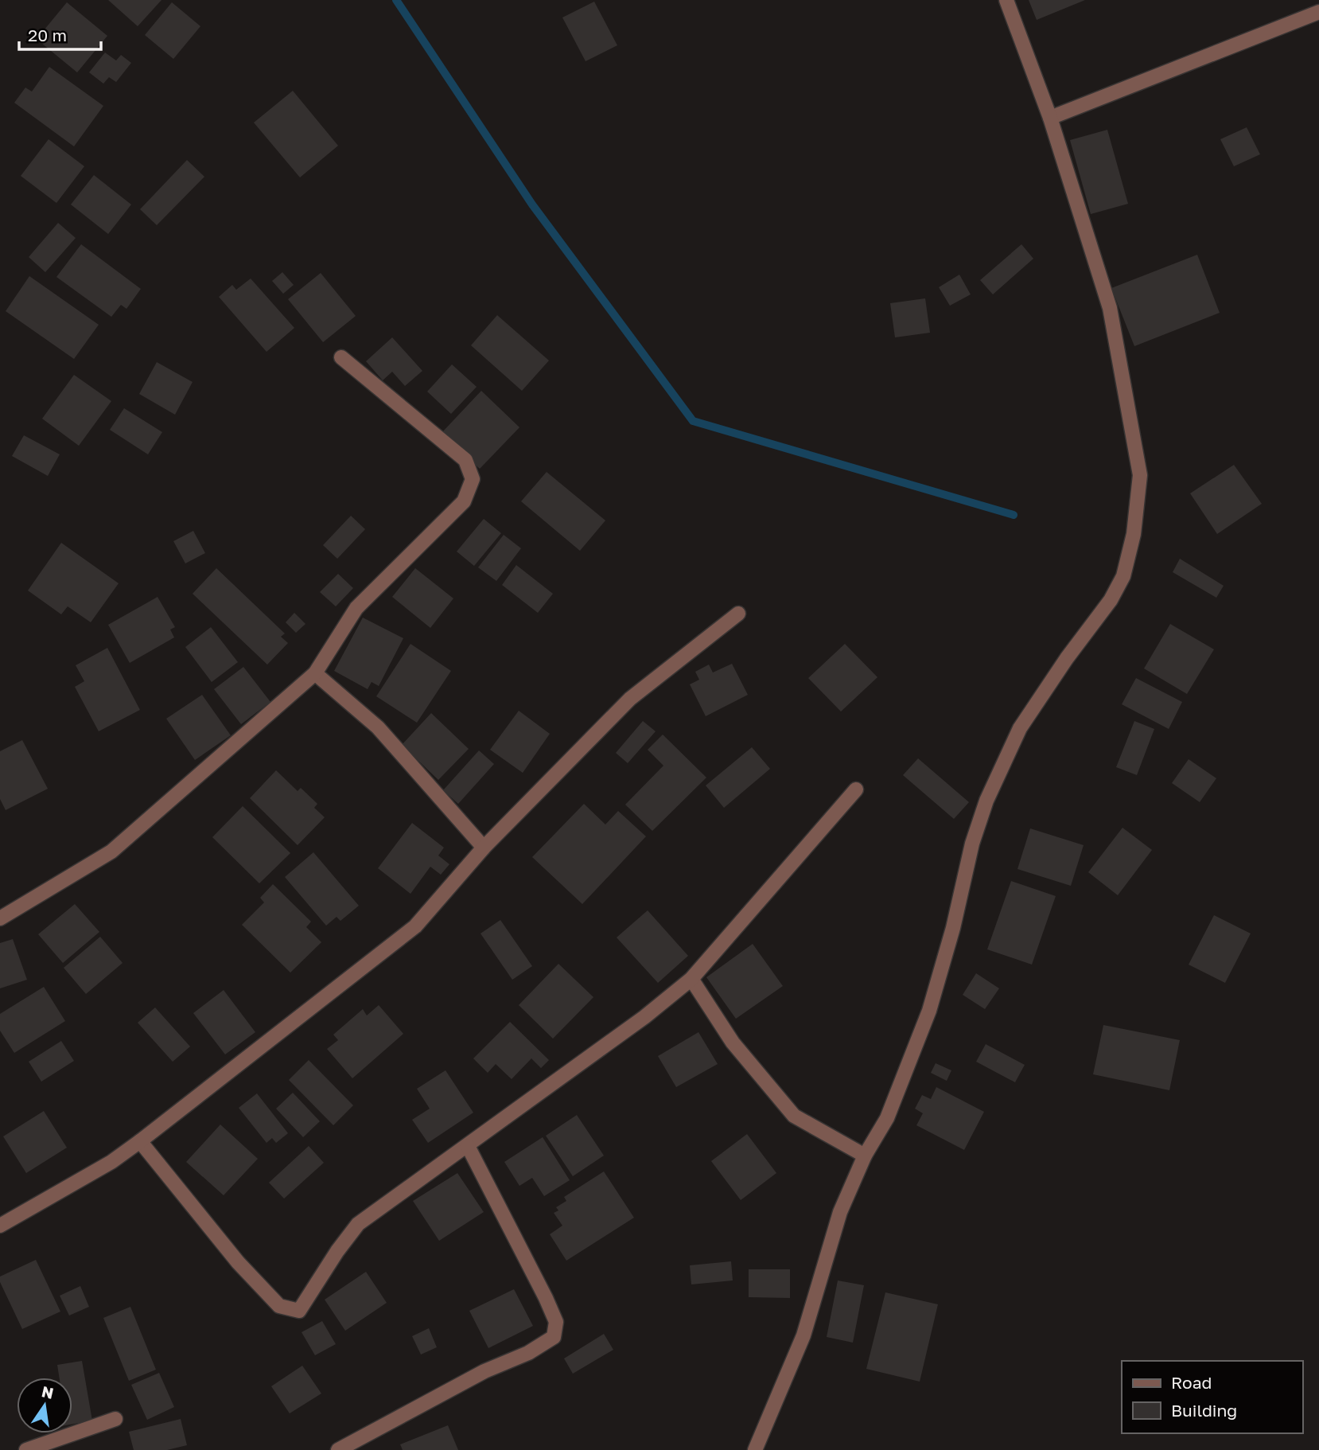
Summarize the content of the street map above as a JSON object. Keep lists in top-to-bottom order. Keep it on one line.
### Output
{"legend":["Road","Building"],"scale_bar":"20 m","north":"top"}
